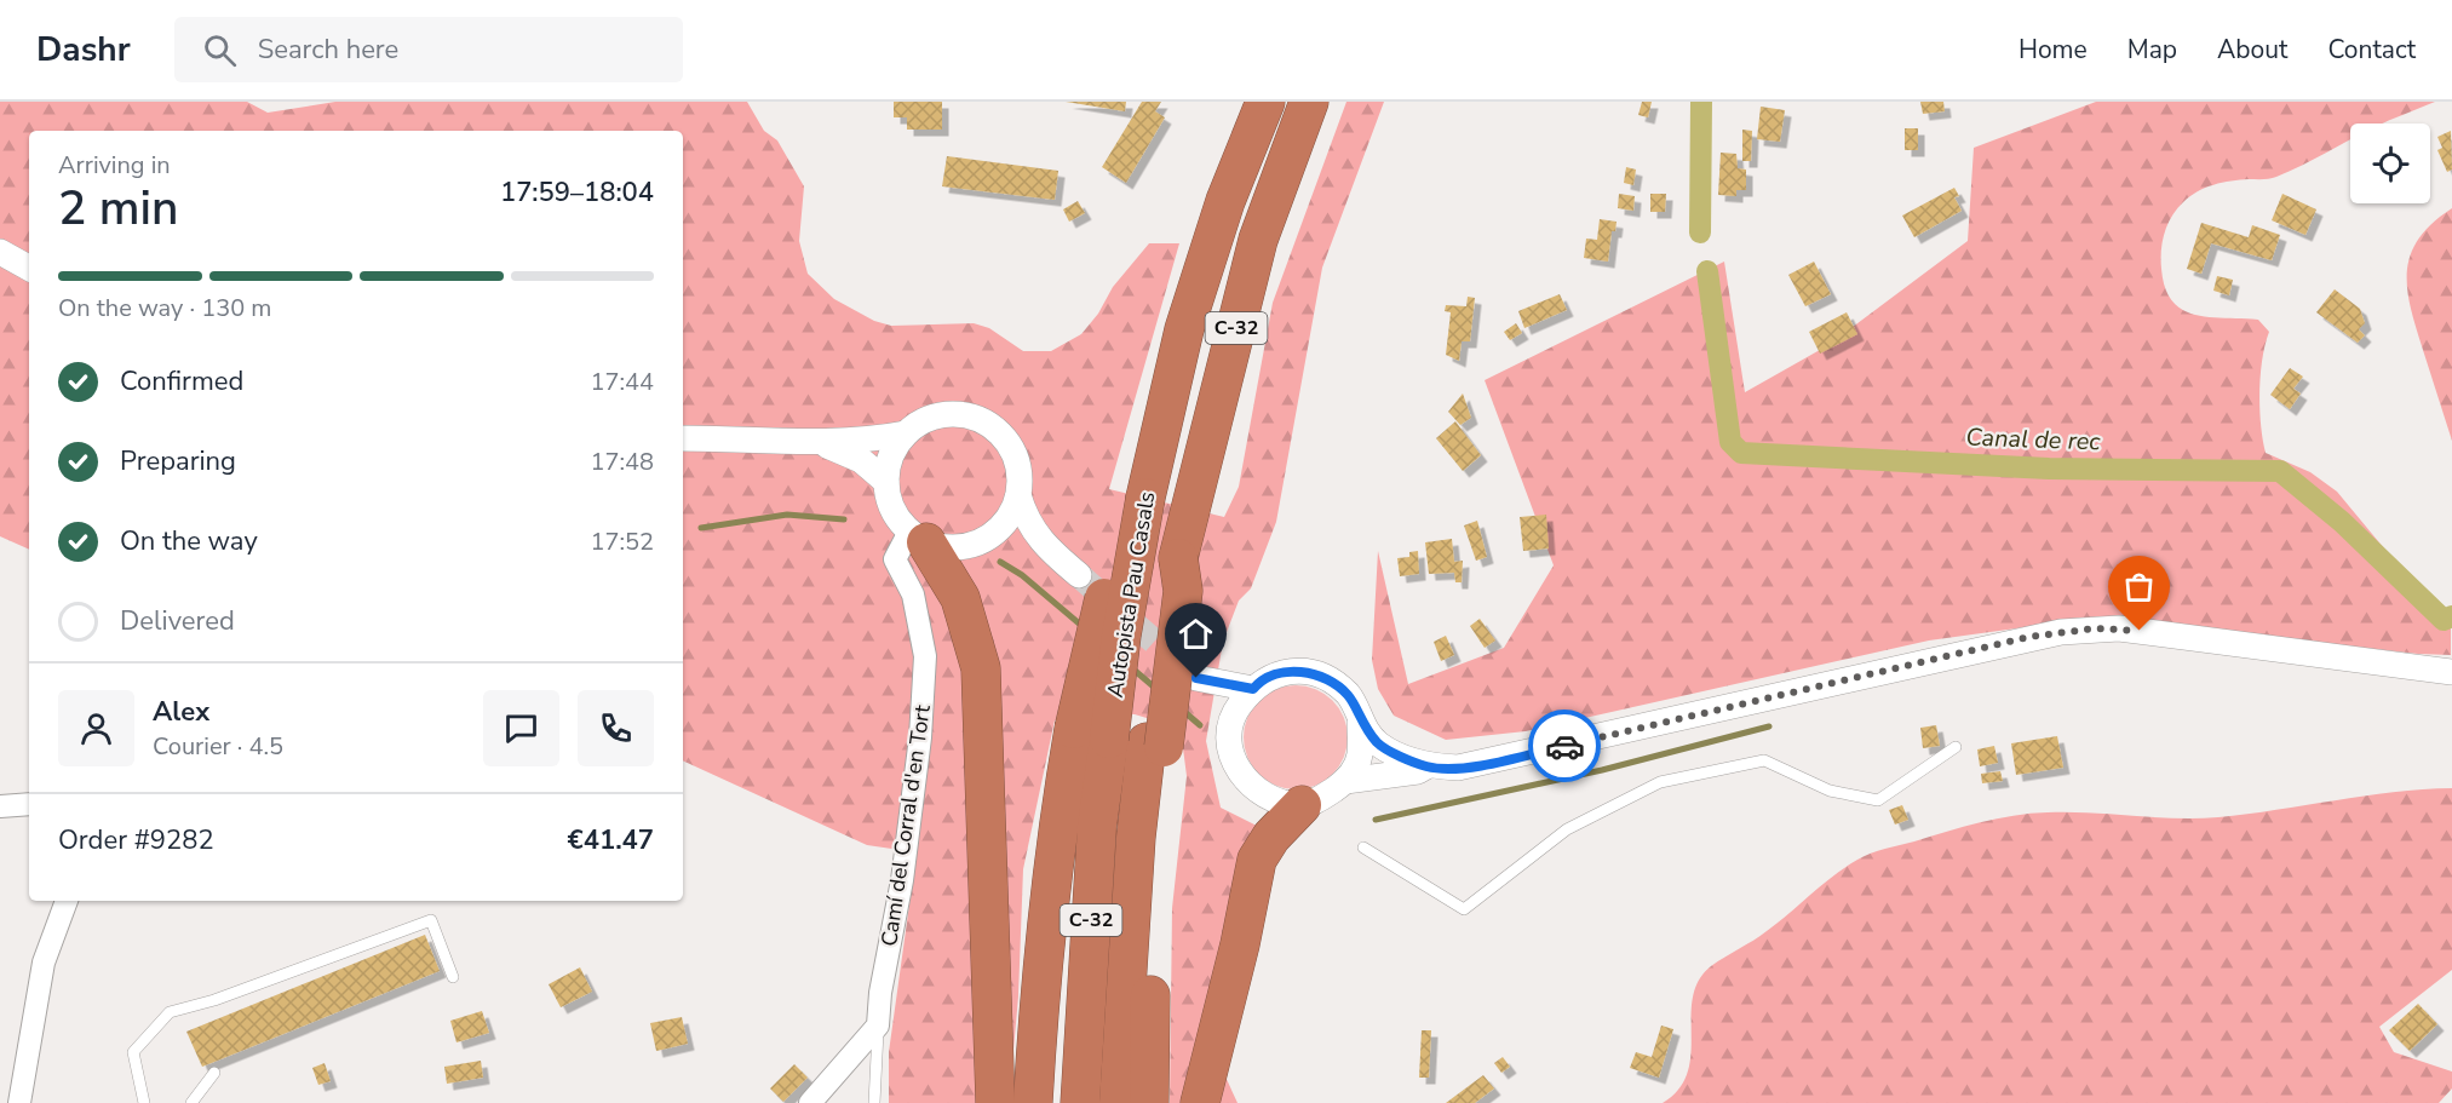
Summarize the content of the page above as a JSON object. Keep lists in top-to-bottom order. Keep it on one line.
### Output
{"streets":{"highway":["C-32","Autopista Pau Casals"],"street":["Camí del Corral d'en Tort"]},"water":["Canal de rec"],"page":{"header":"Dashr","search":"Search here","nav":["Home","Map","About","Contact"],"heading":["2 min","Arriving in","17:59–18:04"],"panel":["Alex","Courier · 4.5","Order #9282","€41.47"],"bar":"On the way · 130 m","list":[["Confirmed","17:44"],["Preparing","17:48"],["On the way","17:52"],"Delivered"]}}
